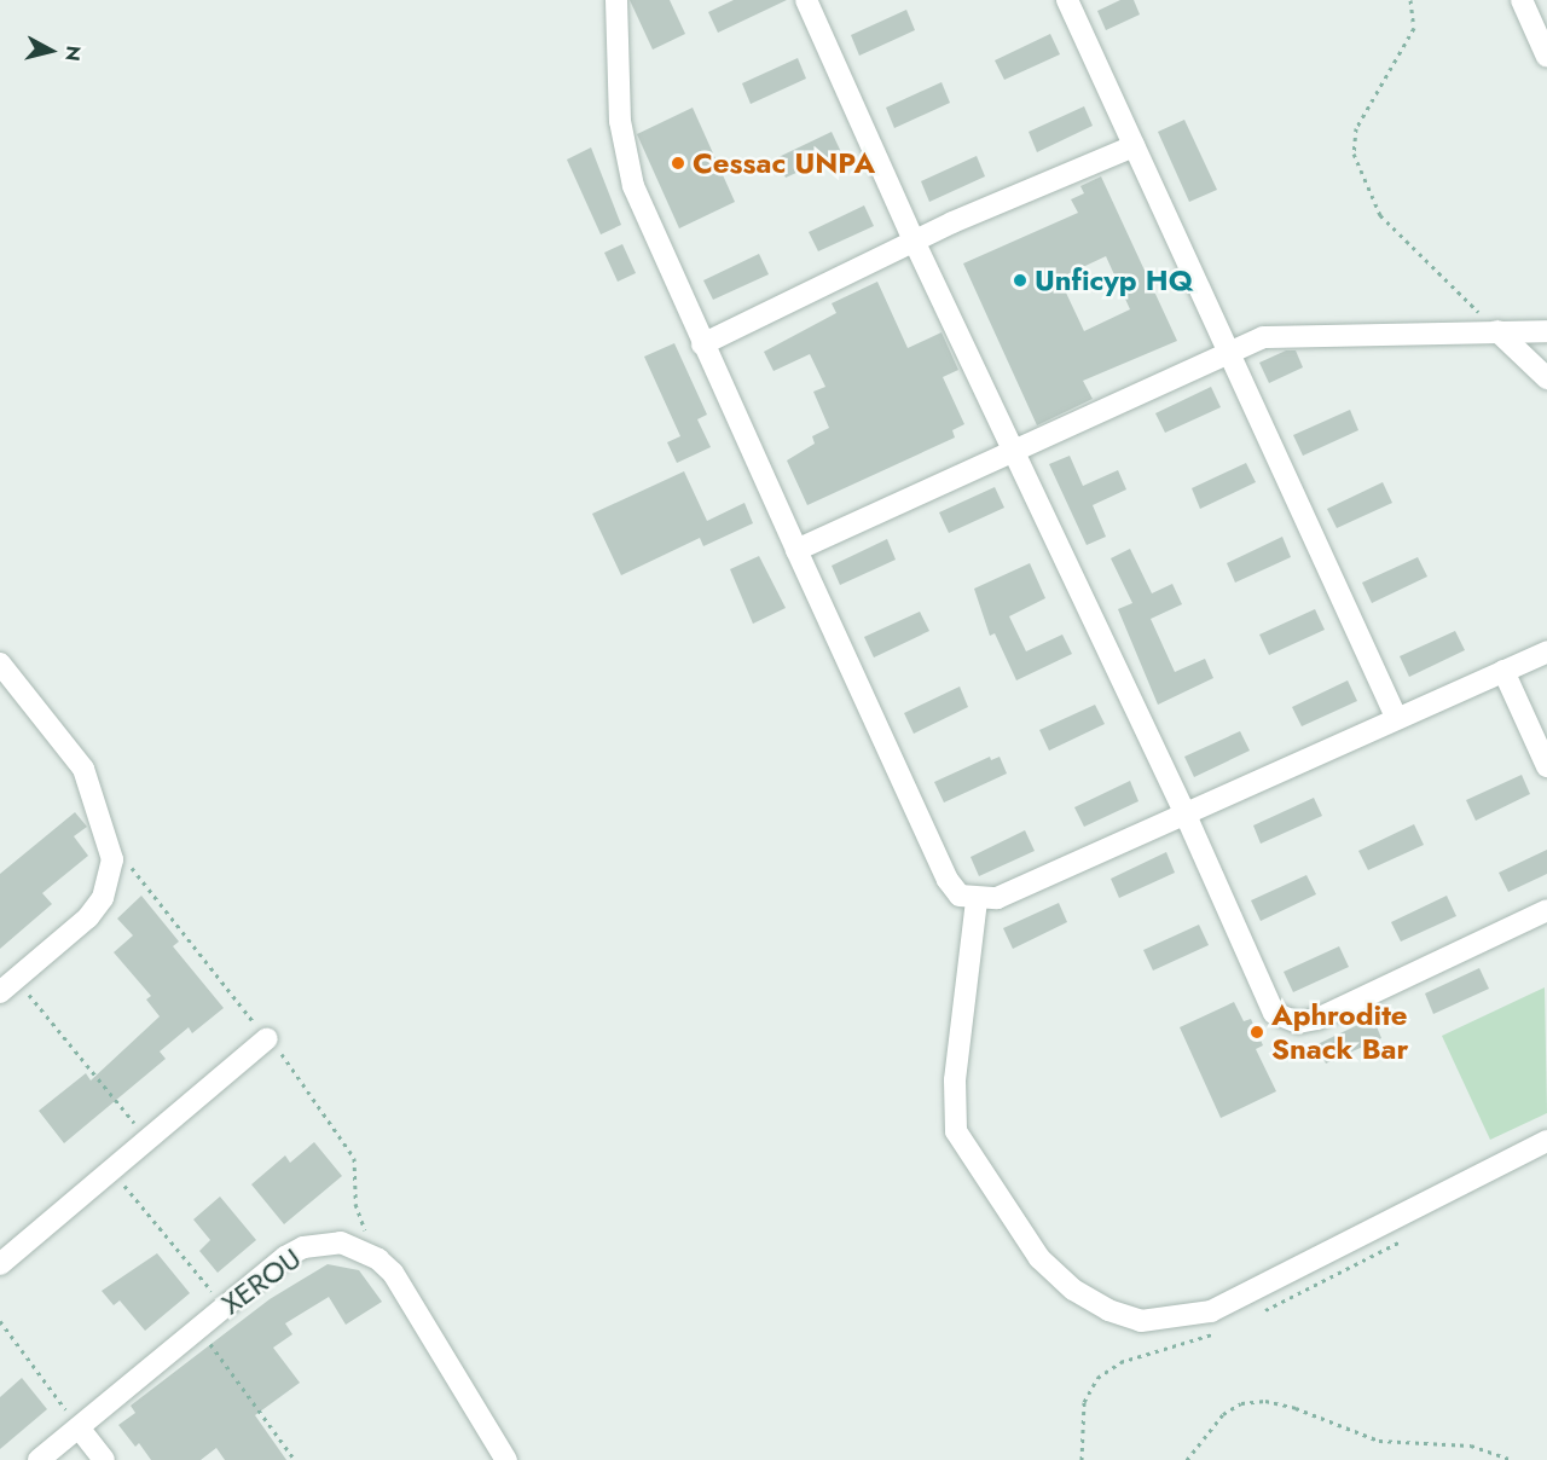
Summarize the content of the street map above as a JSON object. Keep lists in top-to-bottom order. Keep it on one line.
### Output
{"streets":{"street":["XEROU"]},"places":["Cessac UNPA","Unficyp HQ","Aphrodite Snack Bar"],"north":"right"}
